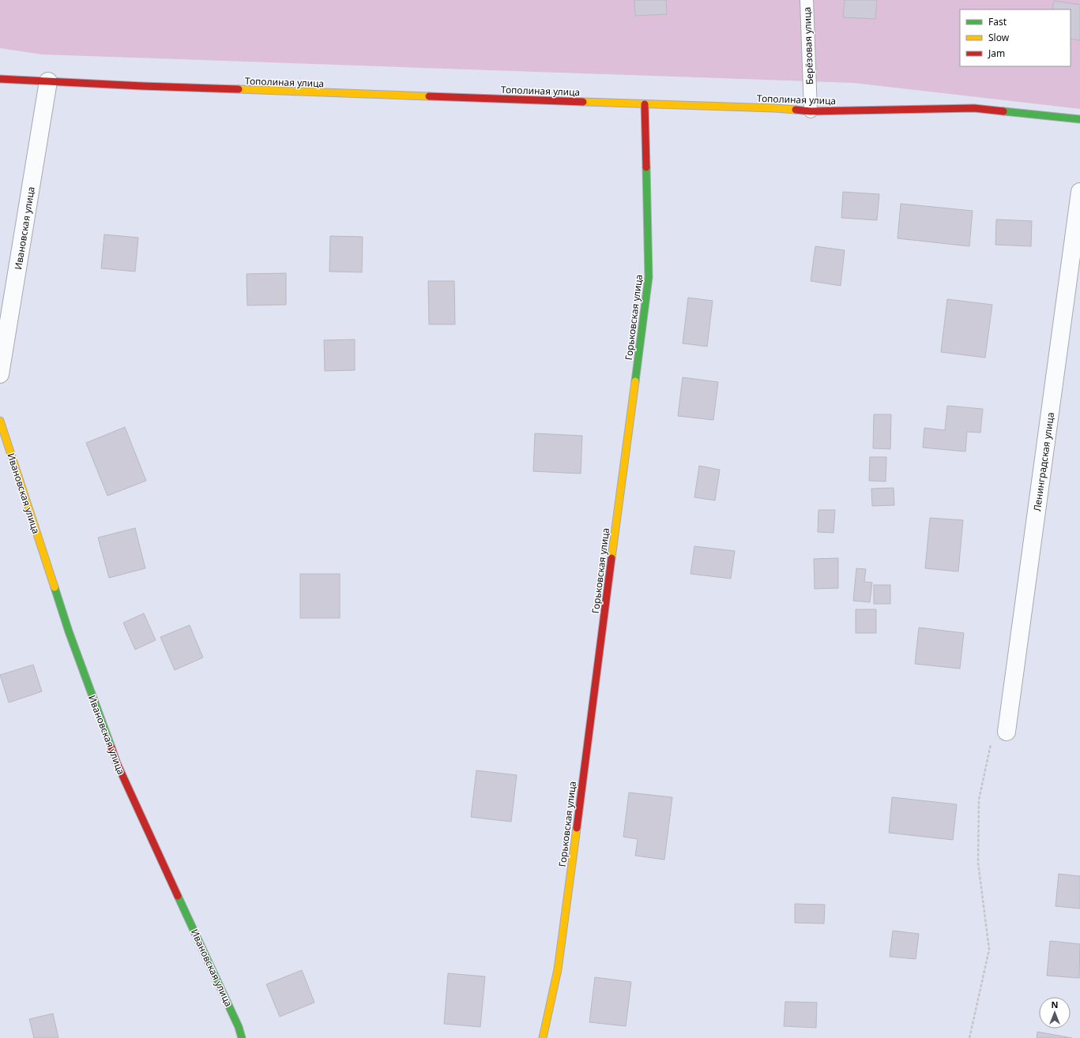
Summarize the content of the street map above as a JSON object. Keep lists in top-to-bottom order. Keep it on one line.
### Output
{"streets":{"street":["Тополиная улица","Ивановская улица","Горьковская улица","Ленинградская улица"],"lane":["Берёзовая улица"]},"crossings":[["Берёзовая улица","Тополиная улица"],["Тополиная улица","Ивановская улица"],["Тополиная улица","Горьковская улица"]],"legend":["Fast","Slow","Jam"],"north":"top"}
